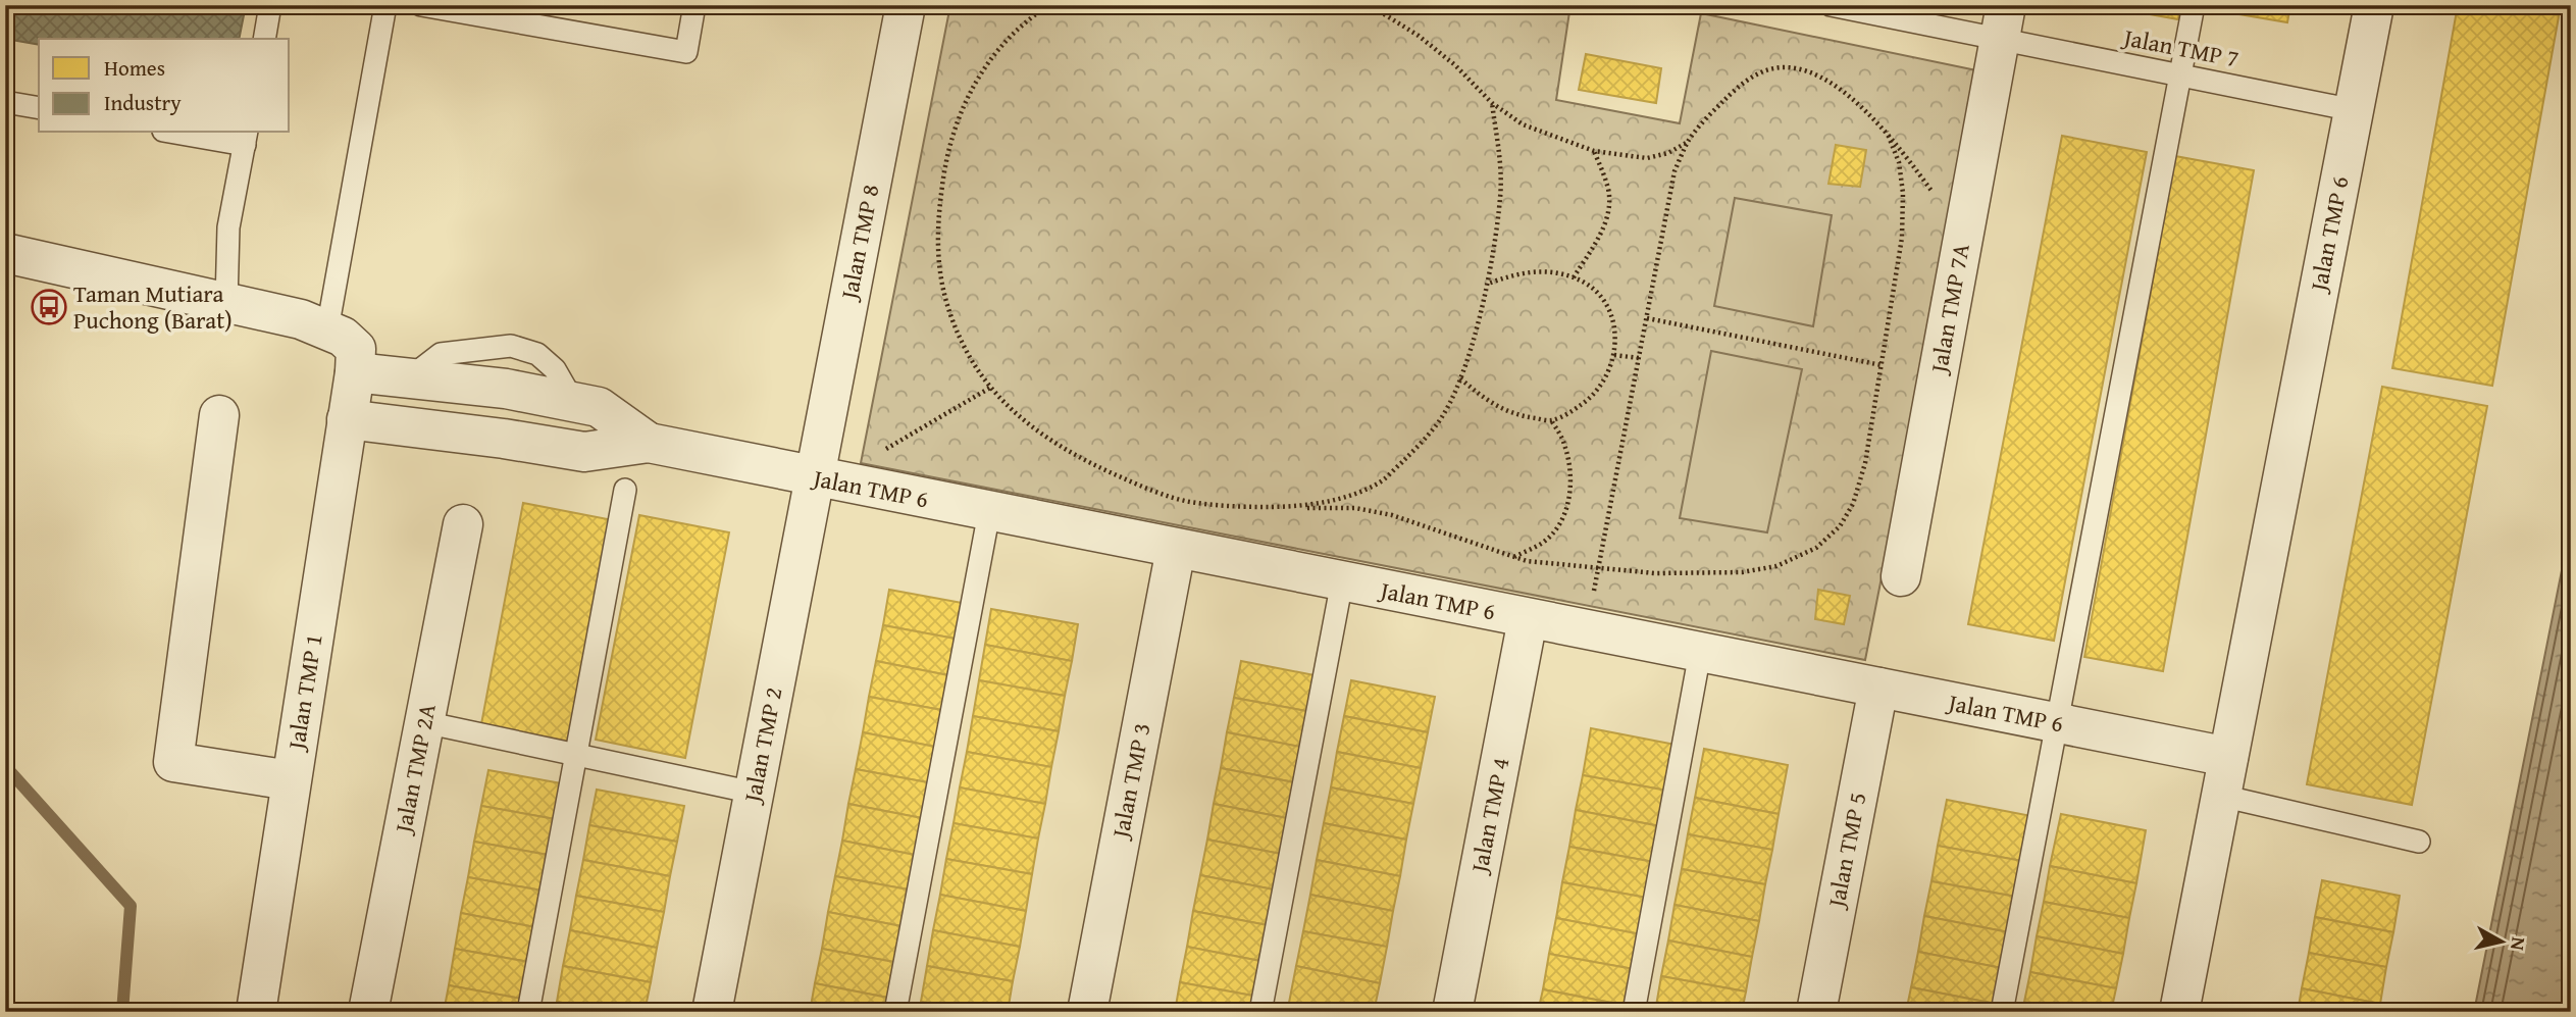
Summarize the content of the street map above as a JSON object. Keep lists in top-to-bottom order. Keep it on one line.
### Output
{"streets":{"street":["Jalan TMP 6","Jalan TMP 8","Jalan TMP 7A","Jalan TMP 1","Jalan TMP 2","Jalan TMP 2A","Jalan TMP 3","Jalan TMP 4","Jalan TMP 5"],"lane":["Jalan TMP 7"]},"crossings":[["Jalan TMP 7","Jalan TMP 6"],["Jalan TMP 7","Jalan TMP 7A"],["Jalan TMP 6","Jalan TMP 8"],["Jalan TMP 6","Jalan TMP 1"],["Jalan TMP 6","Jalan TMP 2"],["Jalan TMP 6","Jalan TMP 3"],["Jalan TMP 6","Jalan TMP 4"],["Jalan TMP 6","Jalan TMP 5"],["Jalan TMP 8","Jalan TMP 2"]],"places":{"bus stop":["Taman Mutiara Puchong (Barat)"]},"legend":["Homes","Industry"],"north":"right"}
